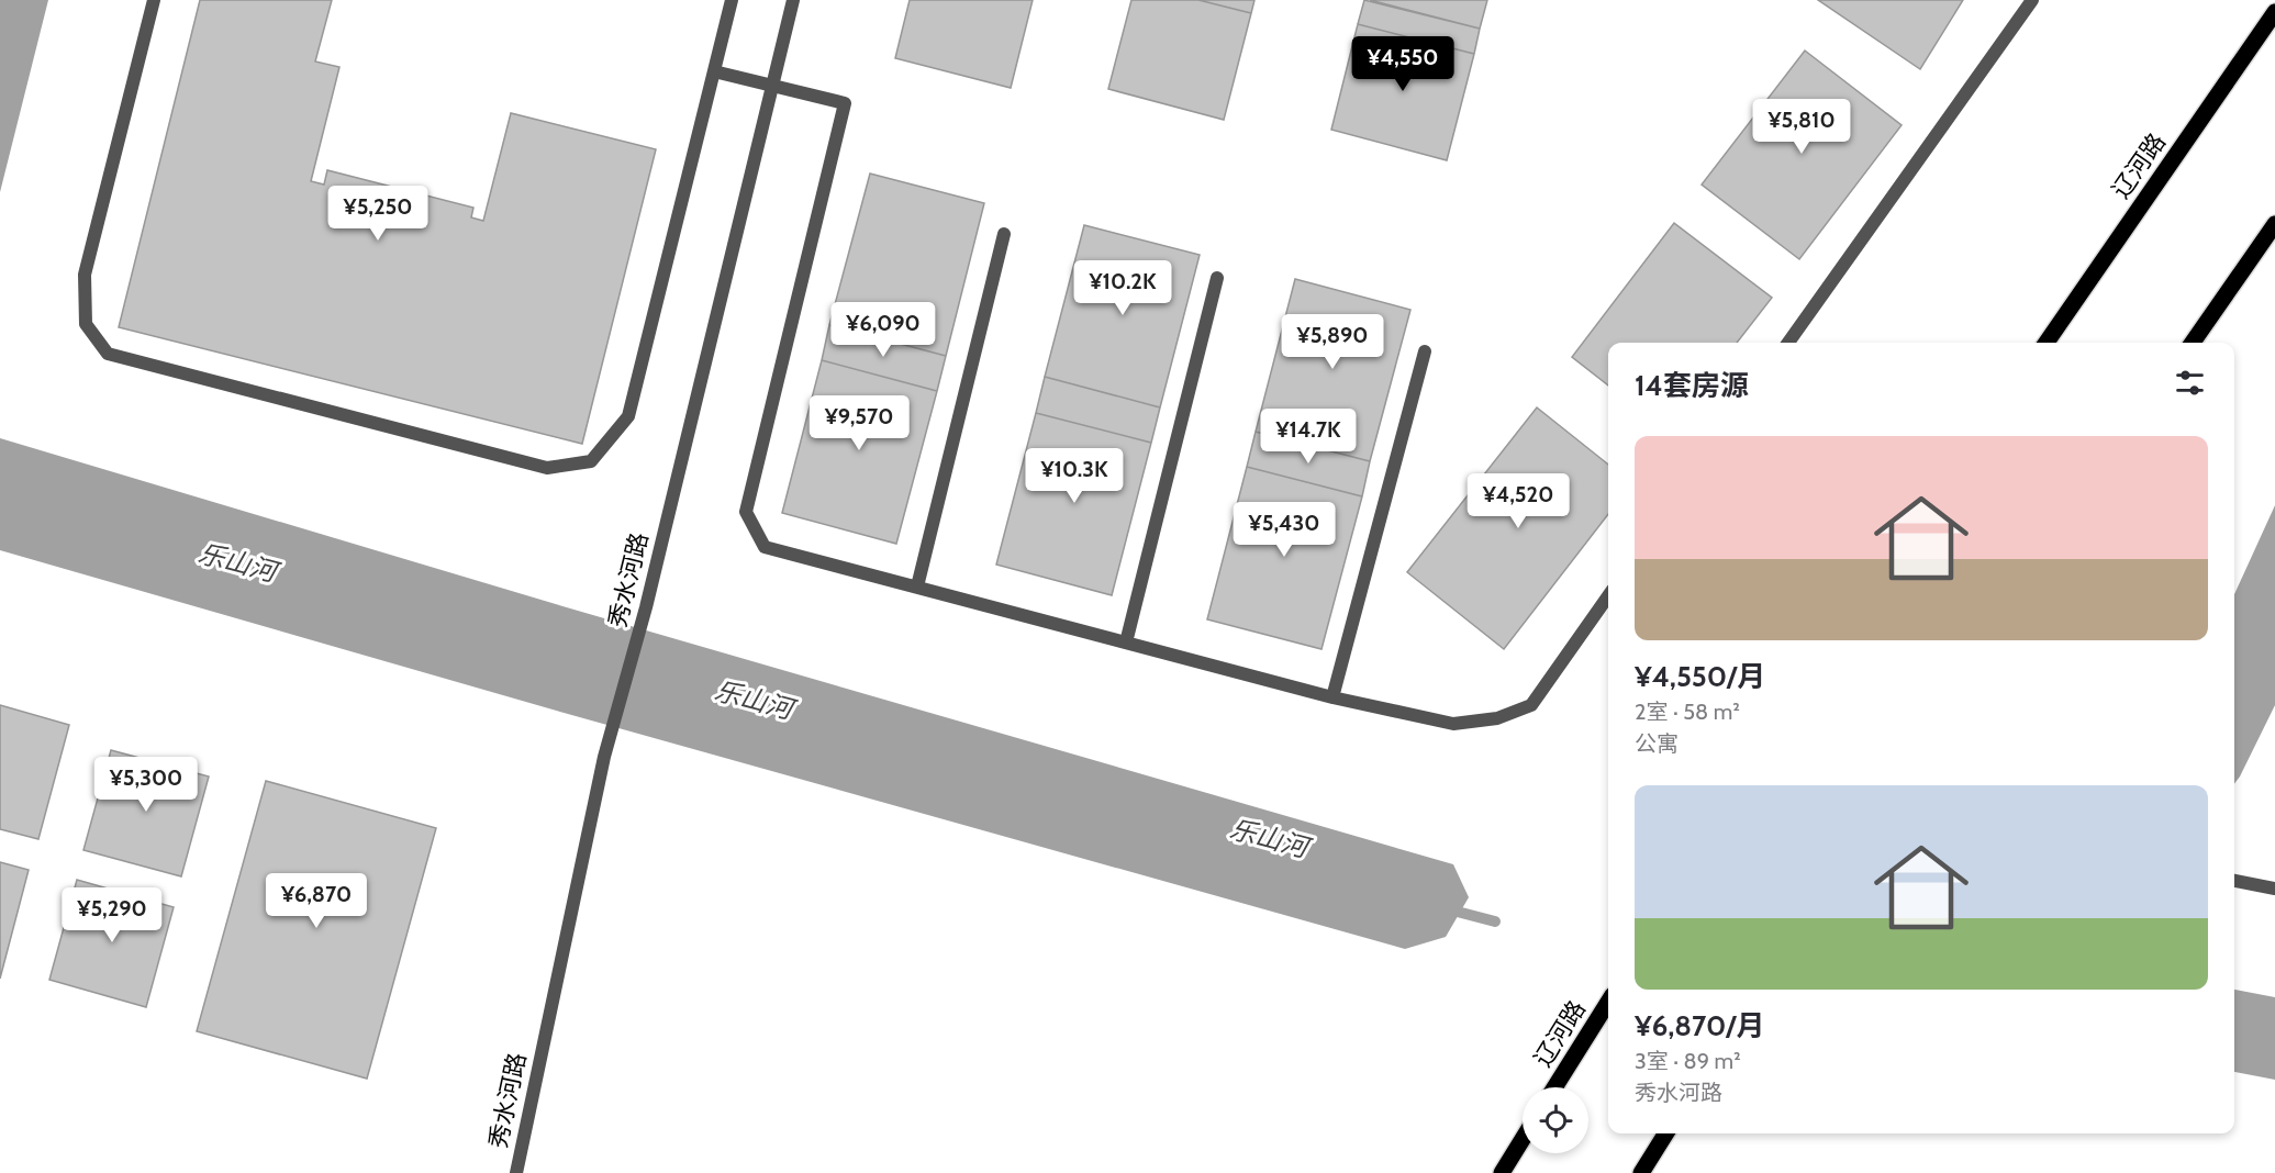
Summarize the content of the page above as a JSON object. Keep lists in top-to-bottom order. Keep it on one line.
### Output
{"streets":{"main road":["辽河路"],"street":["秀水河路"]},"water":["乐山河"],"page":{"price":["¥4,550","¥5,810","¥5,250","¥10.2K","¥6,090","¥5,890","¥9,570","¥14.7K","¥10.3K","¥4,520","¥5,430","¥5,300","¥6,870","¥5,290"],"heading":"14套房源","list":[{"name":"¥4,550/月","note":"2室 · 58 m² · 公寓"},{"name":"¥6,870/月","note":"3室 · 89 m² · 秀水河路"}]}}
